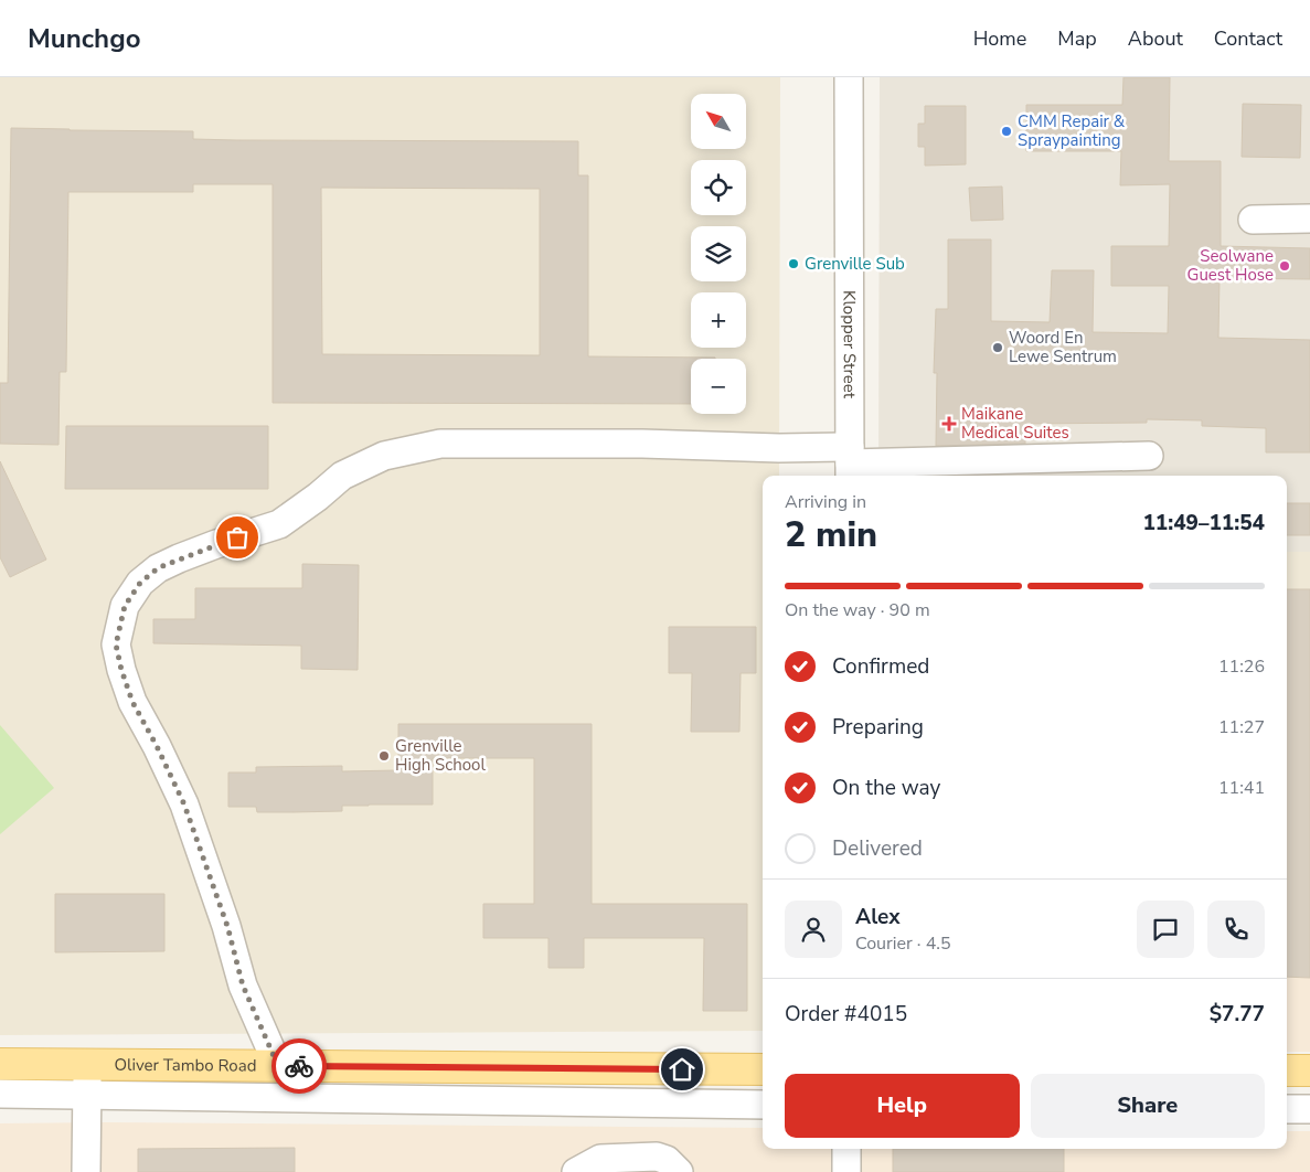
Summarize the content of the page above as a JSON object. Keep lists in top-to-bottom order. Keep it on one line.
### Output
{"streets":{"main road":["Oliver Tambo Road"],"street":["Klopper Street"]},"places":{"other":["CMM Repair & Spraypainting","Grenville Sub","Seolwane Guest Hose","Woord En Lewe Sentrum","Grenville High School"],"health":["Maikane Medical Suites"]},"north":"top left","page":{"header":"Munchgo","nav":["Home","Map","About","Contact"],"map_buttons":["+","−"],"heading":["2 min","Arriving in","11:49–11:54"],"panel":["Alex","Courier · 4.5","Order #4015","$7.77"],"bar":"On the way · 90 m","list":[["Confirmed","11:26"],["Preparing","11:27"],["On the way","11:41"],"Delivered"],"buttons":["Help","Share"]}}
